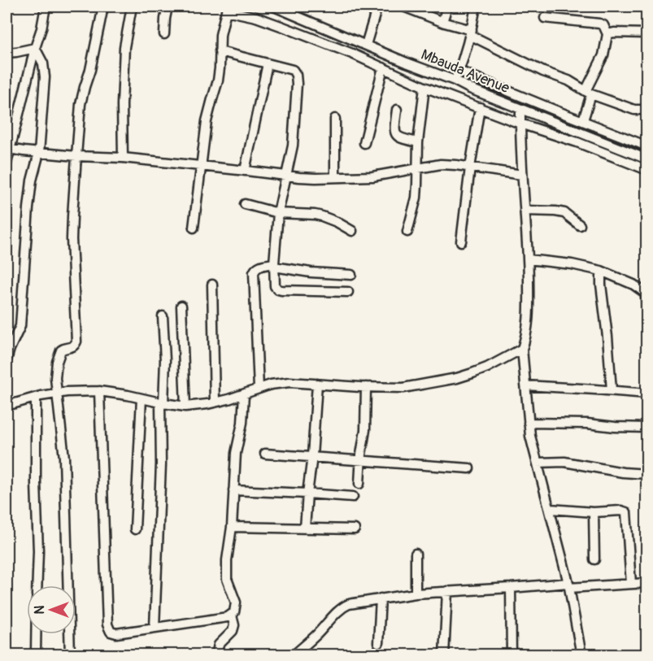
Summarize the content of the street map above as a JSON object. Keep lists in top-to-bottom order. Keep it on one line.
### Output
{"streets":{"street":["Mbauda Avenue"]},"north":"left"}
